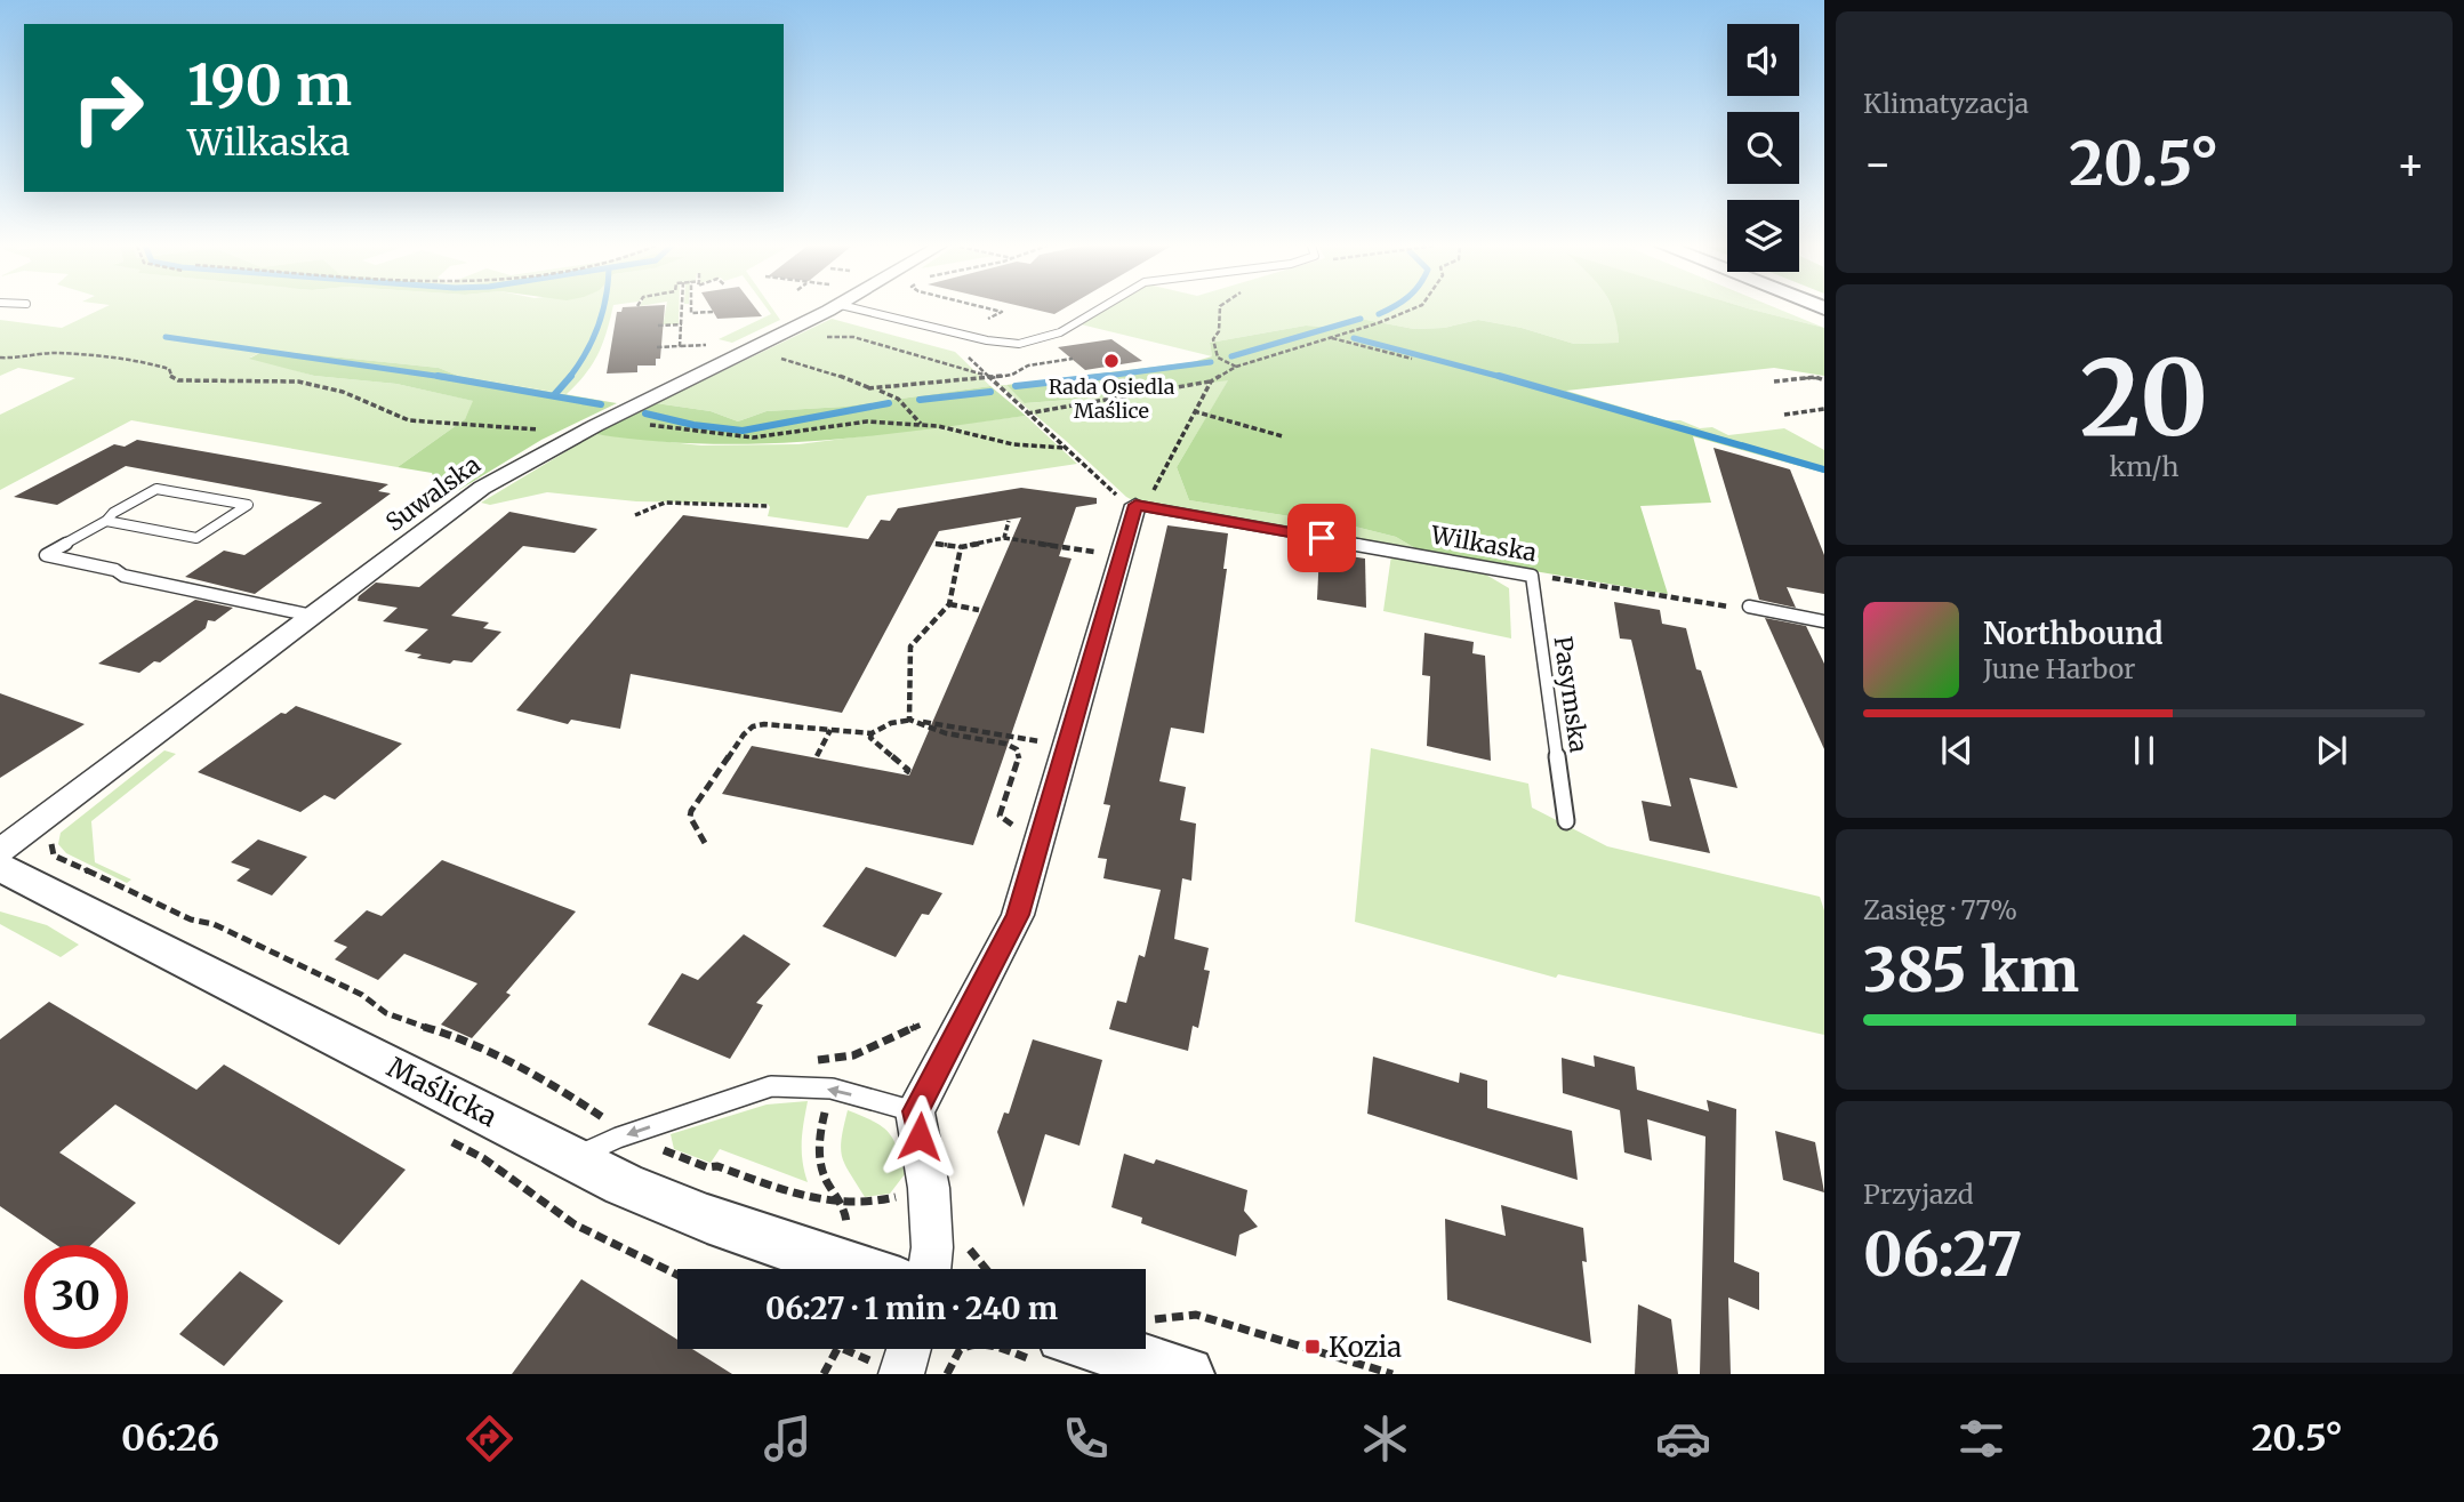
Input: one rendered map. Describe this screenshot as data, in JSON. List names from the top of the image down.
{
  "streets": {
    "street": ["Suwalska", "Maślicka"],
    "lane": ["Wilkaska", "Pasymska"]
  },
  "crossings": [
    ["Wilkaska", "Pasymska"]
  ],
  "places": {
    "other": ["Rada Osiedla Maślice"],
    "transit": ["Kozia"]
  },
  "page": {
    "tile": [
      "Klimatyzacja",
      ["20", "km/h"],
      ["Zasięg · 77%", "385 km"],
      ["Przyjazd", "06:27"]
    ],
    "turn": ["190 m", "Wilkaska"],
    "heat": ["−", "20.5°", "+"],
    "song": ["Northbound", "June Harbor"],
    "limit": "30",
    "trip": "06:27 · 1 min · 240 m",
    "tabs": ["06:26", "20.5°"]
  }
}
